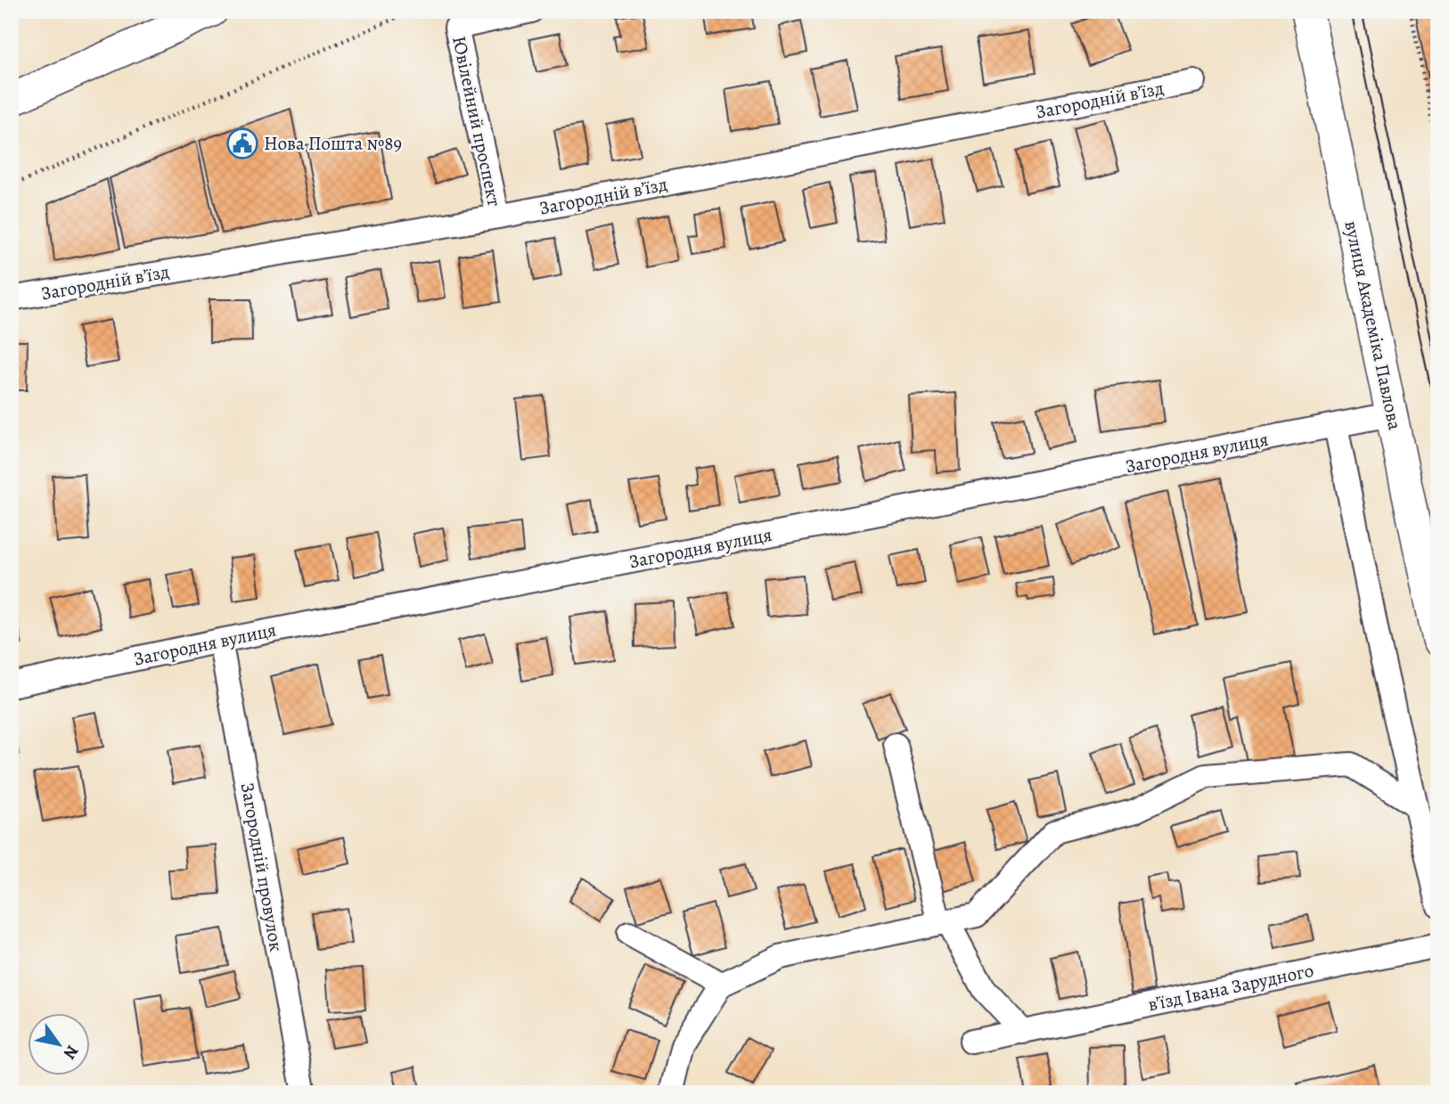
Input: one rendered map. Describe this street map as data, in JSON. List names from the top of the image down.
{
  "streets": {
    "main road": ["вулиця Академіка Павлова"],
    "street": [
      "Загородній вʼїзд",
      "Ювілейний проспект",
      "Загородня вулиця",
      "Загородній провулок",
      "в’їзд Івана Зарудного"
    ]
  },
  "crossings": [
    ["Загородній вʼїзд", "Ювілейний проспект"],
    ["вулиця Академіка Павлова", "Загородня вулиця"],
    ["Загородня вулиця", "Загородній провулок"]
  ],
  "places": {
    "public building": ["Нова Пошта №89"]
  },
  "north": "bottom right"
}
